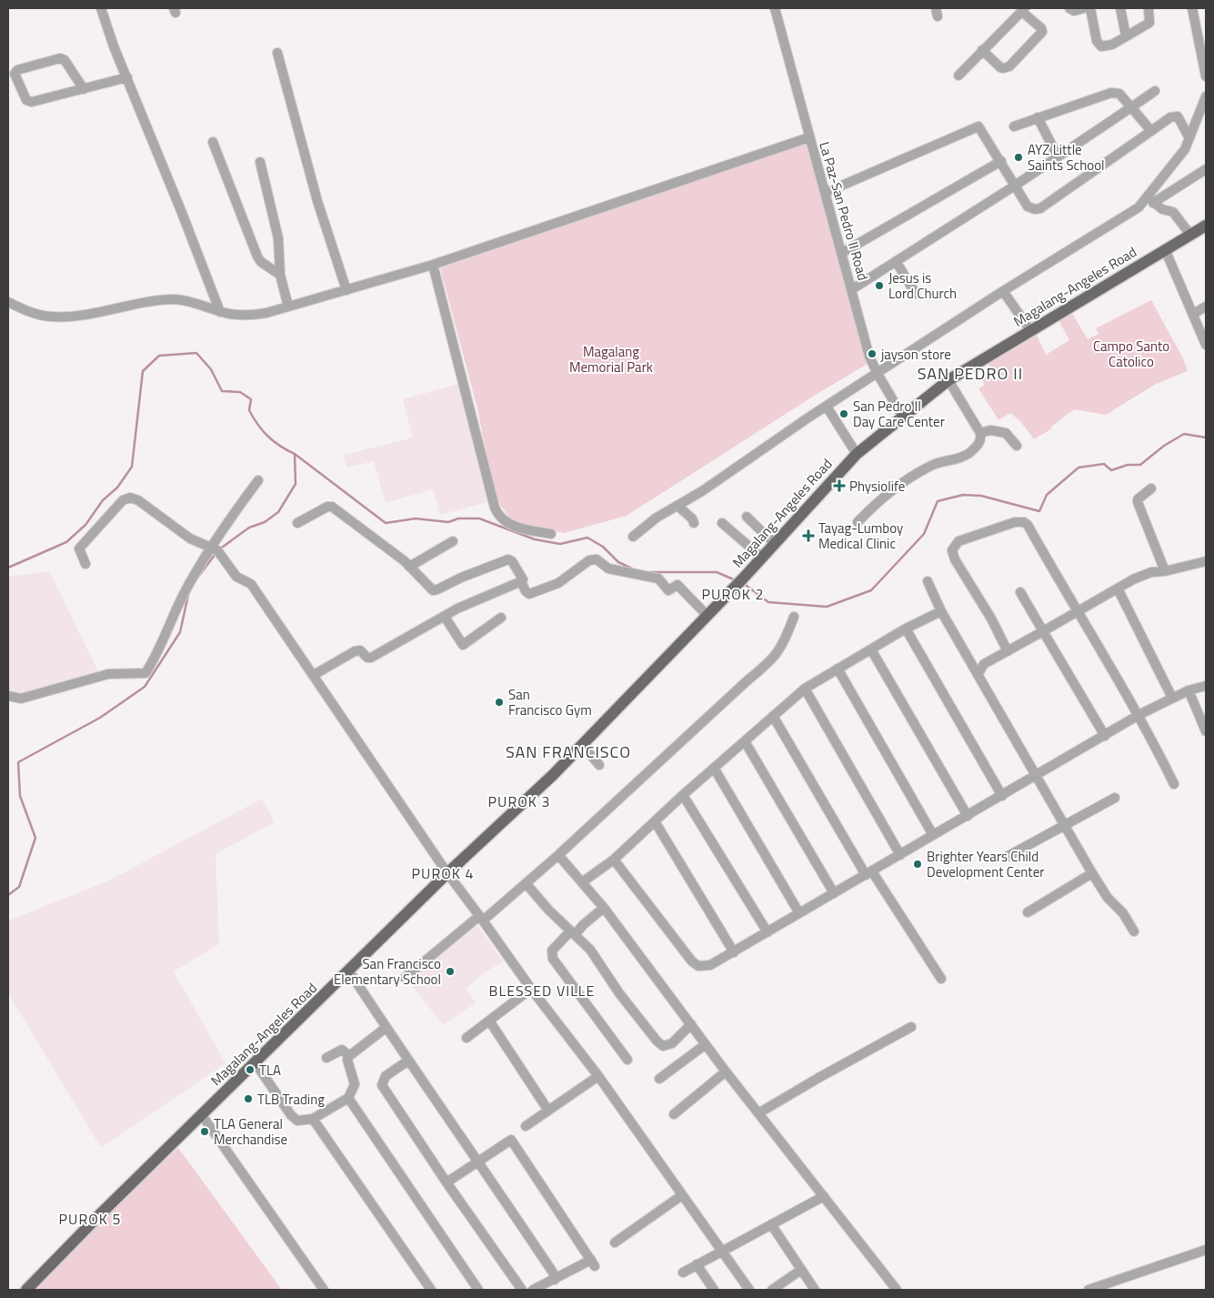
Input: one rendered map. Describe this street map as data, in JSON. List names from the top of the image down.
{
  "streets": {
    "main road": ["Magalang-Angeles Road"],
    "street": ["La Paz-San Pedro II Road"]
  },
  "crossings": [
    ["La Paz-San Pedro II Road", "Magalang-Angeles Road"]
  ],
  "districts": [
    "SAN PEDRO II",
    "PUROK 2",
    "SAN FRANCISCO",
    "PUROK 3",
    "PUROK 4",
    "BLESSED VILLE",
    "PUROK 5"
  ],
  "parks": ["Campo Santo Catolico", "Magalang Memorial Park"],
  "places": {
    "other": [
      "AYZ Little Saints School",
      "Jesus is Lord Church",
      "jayson store",
      "San Pedro II Day Care Center",
      "San Francisco Gym",
      "Brighter Years Child Development Center",
      "San Francisco Elementary School",
      "TLA",
      "TLB Trading",
      "TLA General Merchandise"
    ],
    "health": ["Physiolife", "Tayag-Lumboy Medical Clinic"]
  }
}
